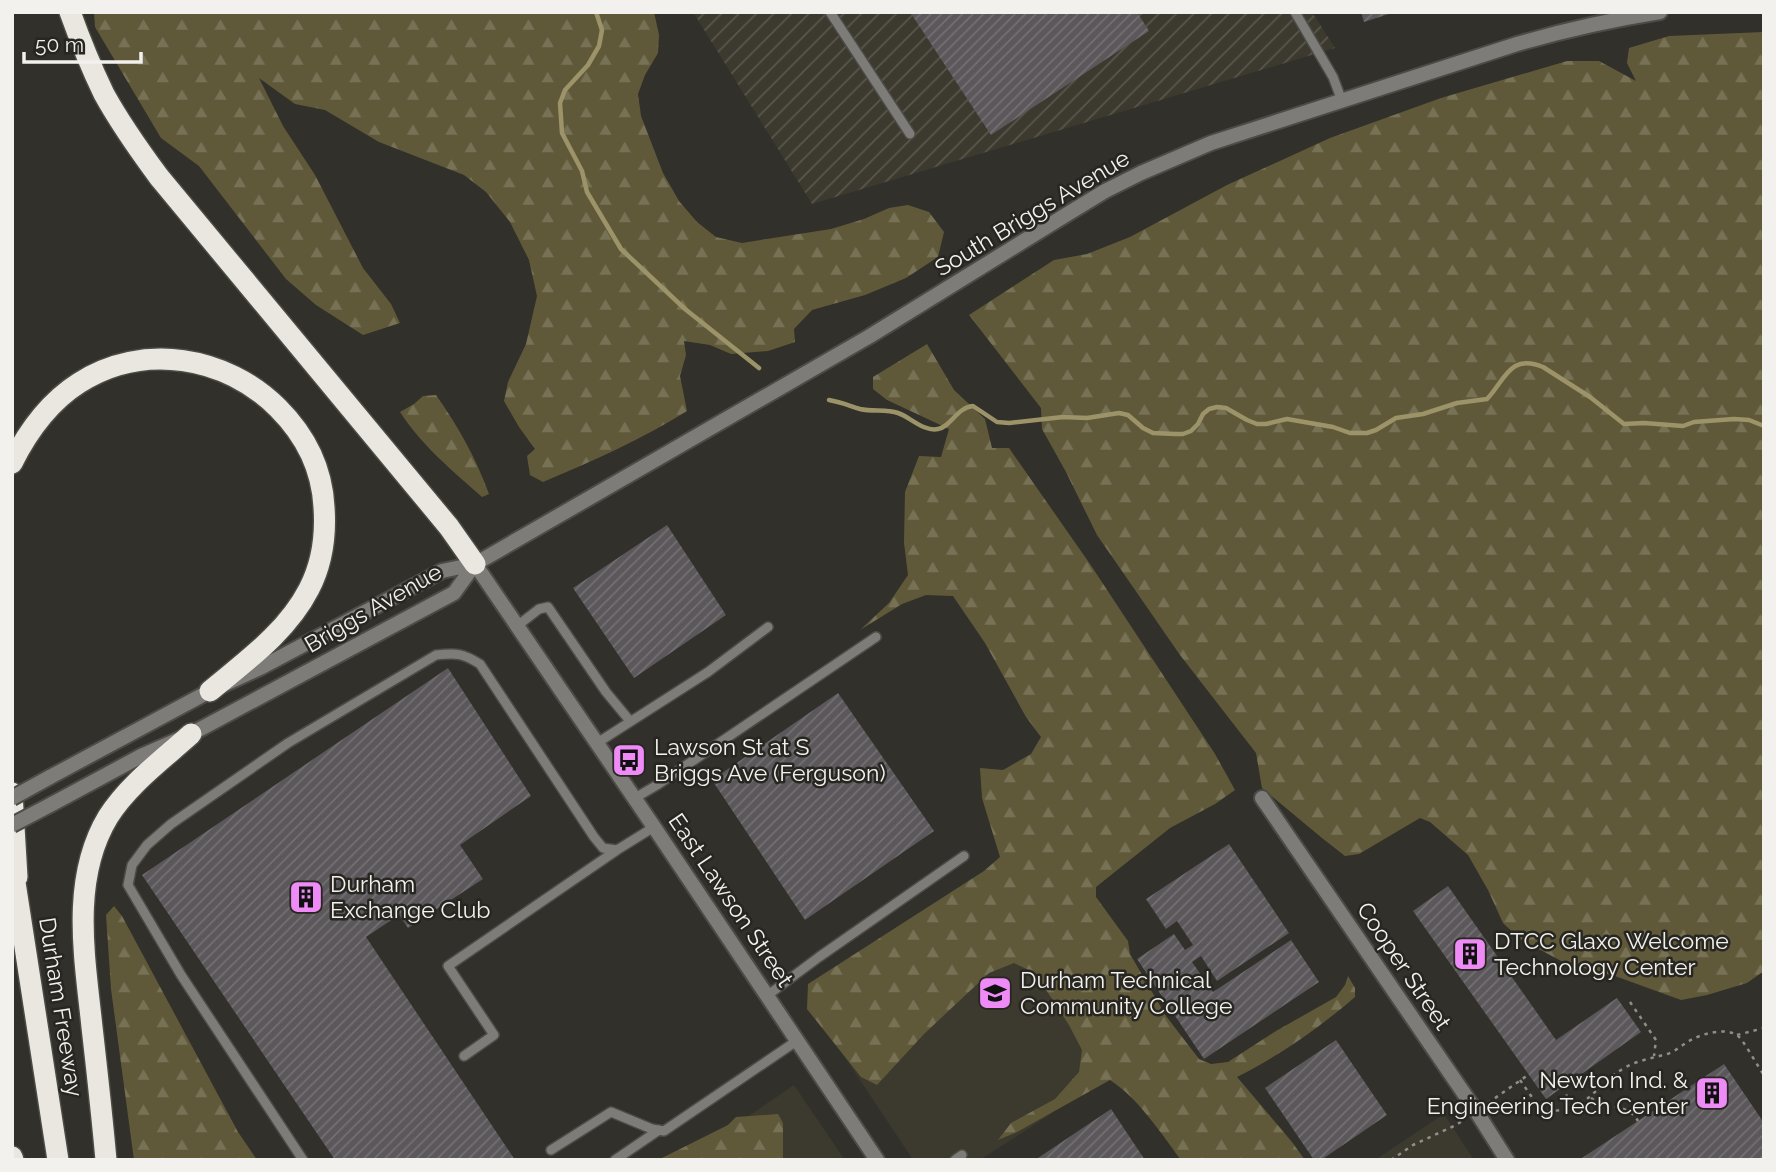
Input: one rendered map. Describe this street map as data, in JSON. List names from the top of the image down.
{
  "streets": {
    "highway": ["Durham Freeway"],
    "street": [
      "South Briggs Avenue",
      "Briggs Avenue",
      "East Lawson Street",
      "Cooper Street"
    ]
  },
  "crossings": [
    ["South Briggs Avenue", "Briggs Avenue"],
    ["South Briggs Avenue", "East Lawson Street"],
    ["Briggs Avenue", "East Lawson Street"]
  ],
  "places": {
    "bus stop": ["Lawson St at S Briggs Ave (Ferguson)"],
    "building": ["Durham Exchange Club", "DTCC Glaxo Welcome Technology Center", "Newton Ind. & Engineering Tech Center"],
    "school or university": ["Durham Technical Community College"]
  },
  "scale_bar": "50 m"
}
